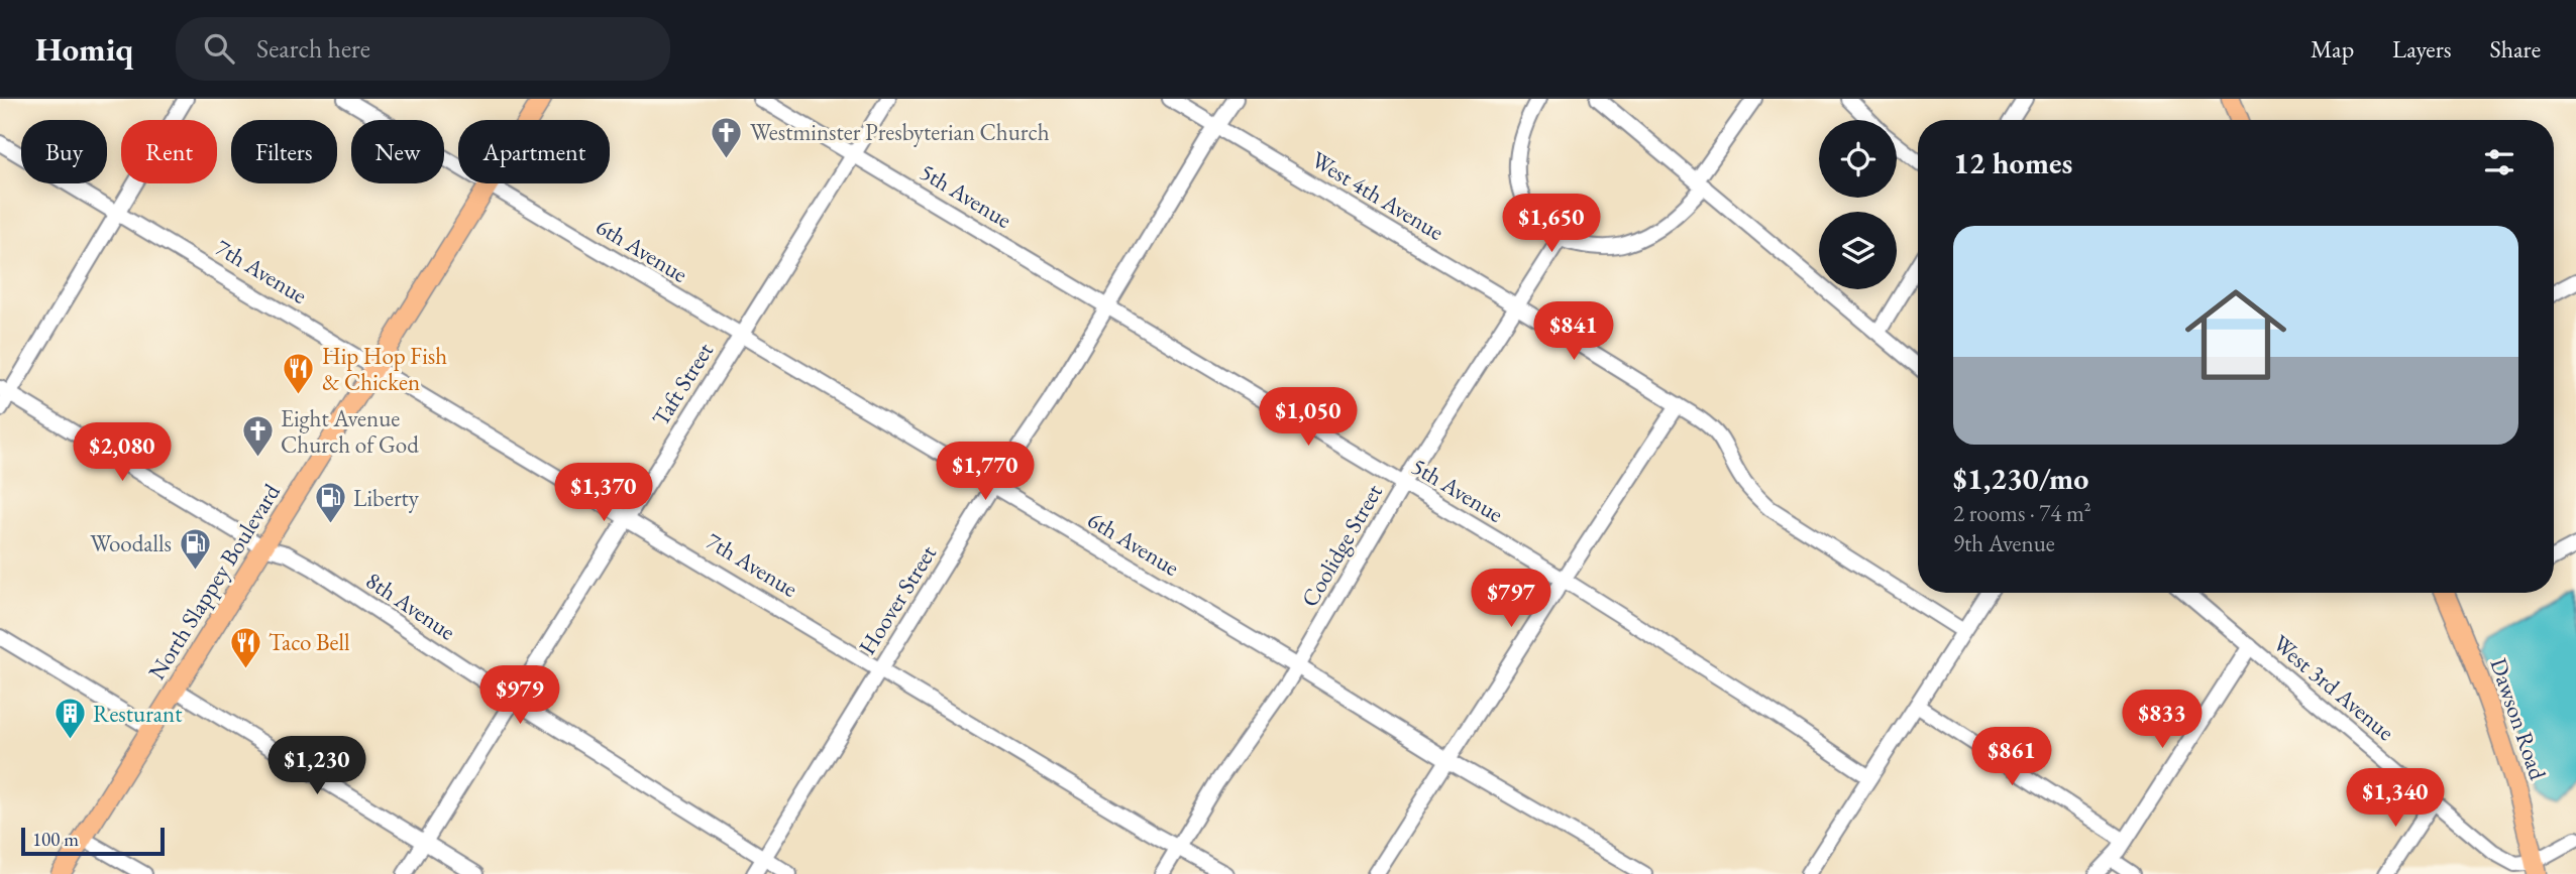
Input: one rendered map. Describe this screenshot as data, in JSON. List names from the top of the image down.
{
  "streets": {
    "main road": ["North Slappey Boulevard", "Dawson Road"],
    "street": [
      "5th Avenue",
      "West 4th Avenue",
      "6th Avenue",
      "7th Avenue",
      "Taft Street",
      "Coolidge Street",
      "Hoover Street",
      "8th Avenue",
      "West 3rd Avenue"
    ]
  },
  "crossings": [
    ["5th Avenue", "Taft Street"],
    ["5th Avenue", "Coolidge Street"],
    ["5th Avenue", "Hoover Street"],
    ["West 4th Avenue", "Coolidge Street"],
    ["West 4th Avenue", "Hoover Street"],
    ["6th Avenue", "Taft Street"],
    ["6th Avenue", "Coolidge Street"],
    ["6th Avenue", "North Slappey Boulevard"],
    ["6th Avenue", "Hoover Street"],
    ["7th Avenue", "Taft Street"],
    ["7th Avenue", "Coolidge Street"],
    ["7th Avenue", "North Slappey Boulevard"],
    ["7th Avenue", "Hoover Street"],
    ["Taft Street", "8th Avenue"],
    ["North Slappey Boulevard", "8th Avenue"],
    ["Hoover Street", "8th Avenue"],
    ["West 3rd Avenue", "Dawson Road"]
  ],
  "places": {
    "church": ["Westminster Presbyterian Church", "Eight Avenue Church of God"],
    "restaurant": ["Hip Hop Fish & Chicken", "Taco Bell"],
    "fuel station": ["Liberty", "Woodalls"],
    "building": ["Resturant"]
  },
  "scale_bar": "100 m",
  "page": {
    "header": "Homiq",
    "search": "Search here",
    "nav": ["Map", "Layers", "Share"],
    "chip": [
      "Buy",
      "Rent",
      "Filters",
      "New",
      "Apartment"
    ],
    "heading": "12 homes",
    "price": [
      "$1,650",
      "$841",
      "$1,050",
      "$2,080",
      "$1,770",
      "$1,370",
      "$797",
      "$979",
      "$833",
      "$861",
      "$1,230",
      "$1,340"
    ],
    "list": [
      {
        "name": "$1,230/mo",
        "note": "2 rooms · 74 m² · 9th Avenue"
      }
    ],
    "scale": "100 m"
  }
}
